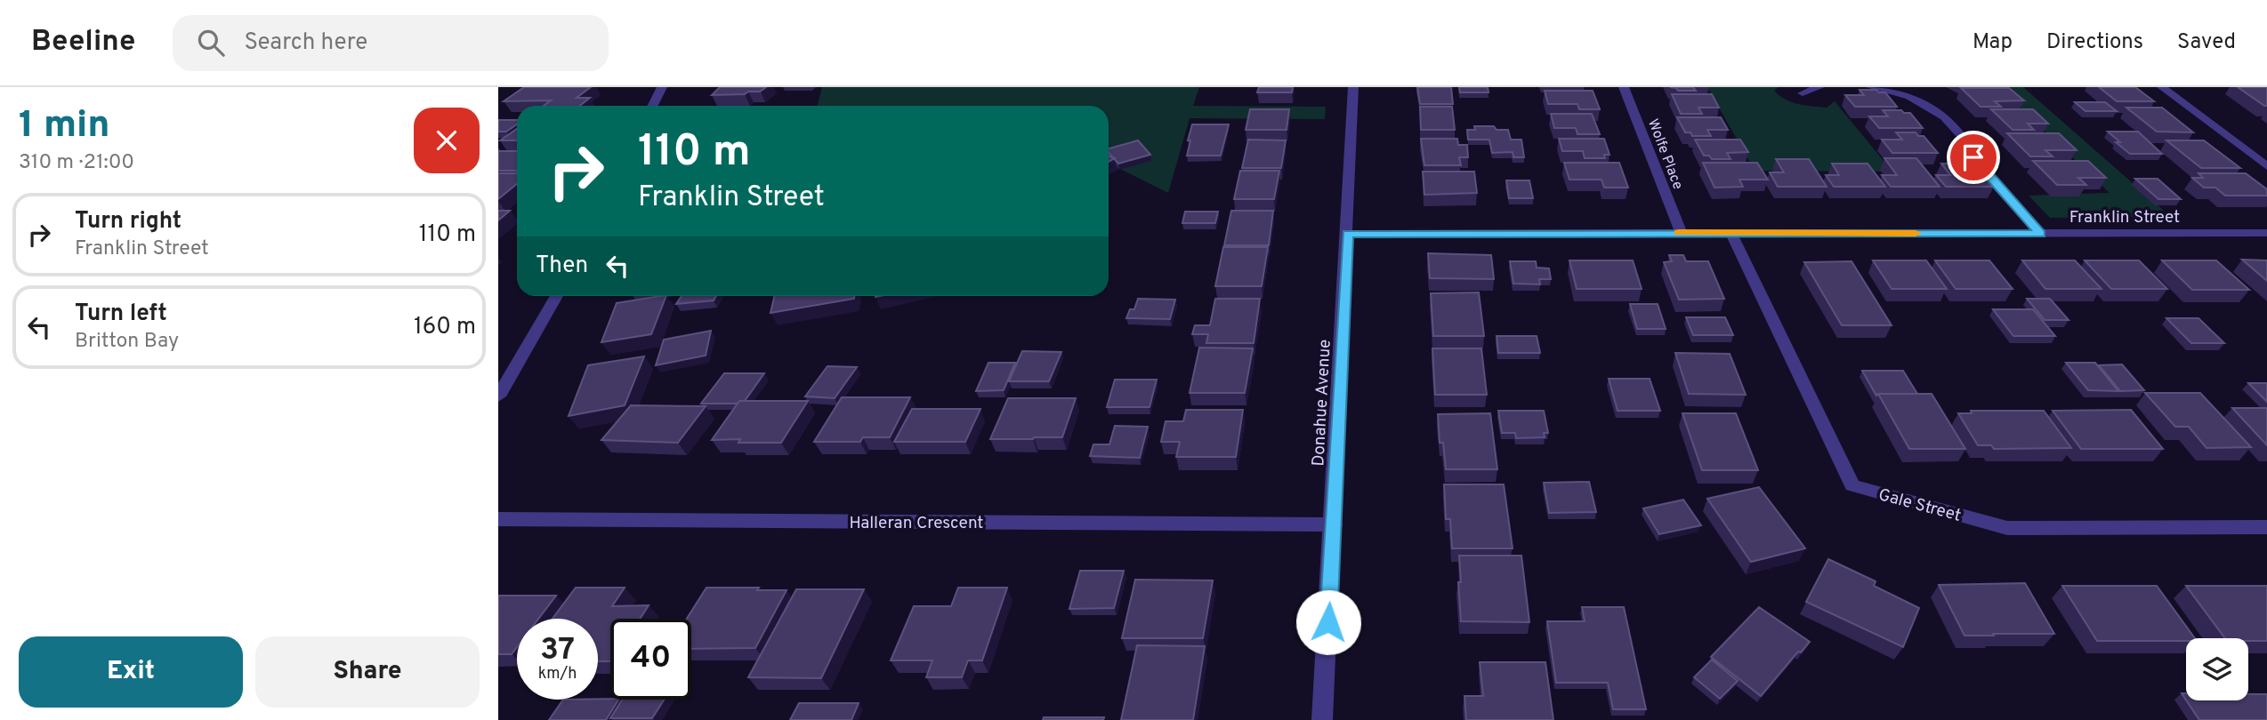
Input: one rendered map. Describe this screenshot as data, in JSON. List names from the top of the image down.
{
  "streets": {
    "street": [
      "Wolfe Place",
      "Franklin Street",
      "Donahue Avenue",
      "Gale Street",
      "Halleran Crescent"
    ]
  },
  "crossings": [
    ["Wolfe Place", "Franklin Street"],
    ["Franklin Street", "Donahue Avenue"],
    ["Franklin Street", "Gale Street"],
    ["Donahue Avenue", "Halleran Crescent"]
  ],
  "page": {
    "header": "Beeline",
    "search": "Search here",
    "nav": ["Map", "Directions", "Saved"],
    "heading": ["1 min", "310 m · 21:00"],
    "turn": ["110 m", "Franklin Street"],
    "list": [
      {
        "name": "Turn right",
        "note": "Franklin Street",
        "value": "110 m"
      },
      {
        "name": "Turn left",
        "note": "Britton Bay",
        "value": "160 m"
      }
    ],
    "then": "Then",
    "speed": "37 km/h",
    "limit": "40",
    "buttons": ["Exit", "Share"]
  }
}
